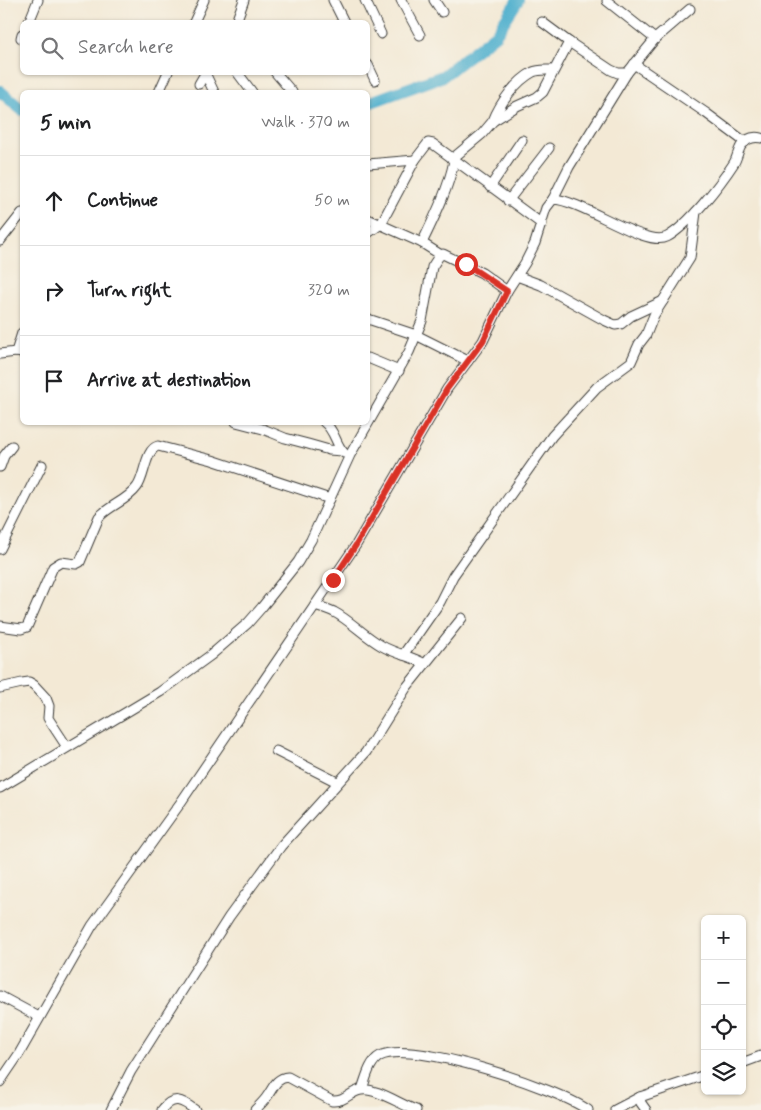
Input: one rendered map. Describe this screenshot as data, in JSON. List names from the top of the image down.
{
  "page": {
    "search": "Search here",
    "heading": ["5 min", "Walk · 370 m"],
    "list": [
      ["Continue", "50 m"],
      ["Turn right", "320 m"],
      "Arrive at destination"
    ],
    "map_buttons": ["+", "−"]
  }
}
